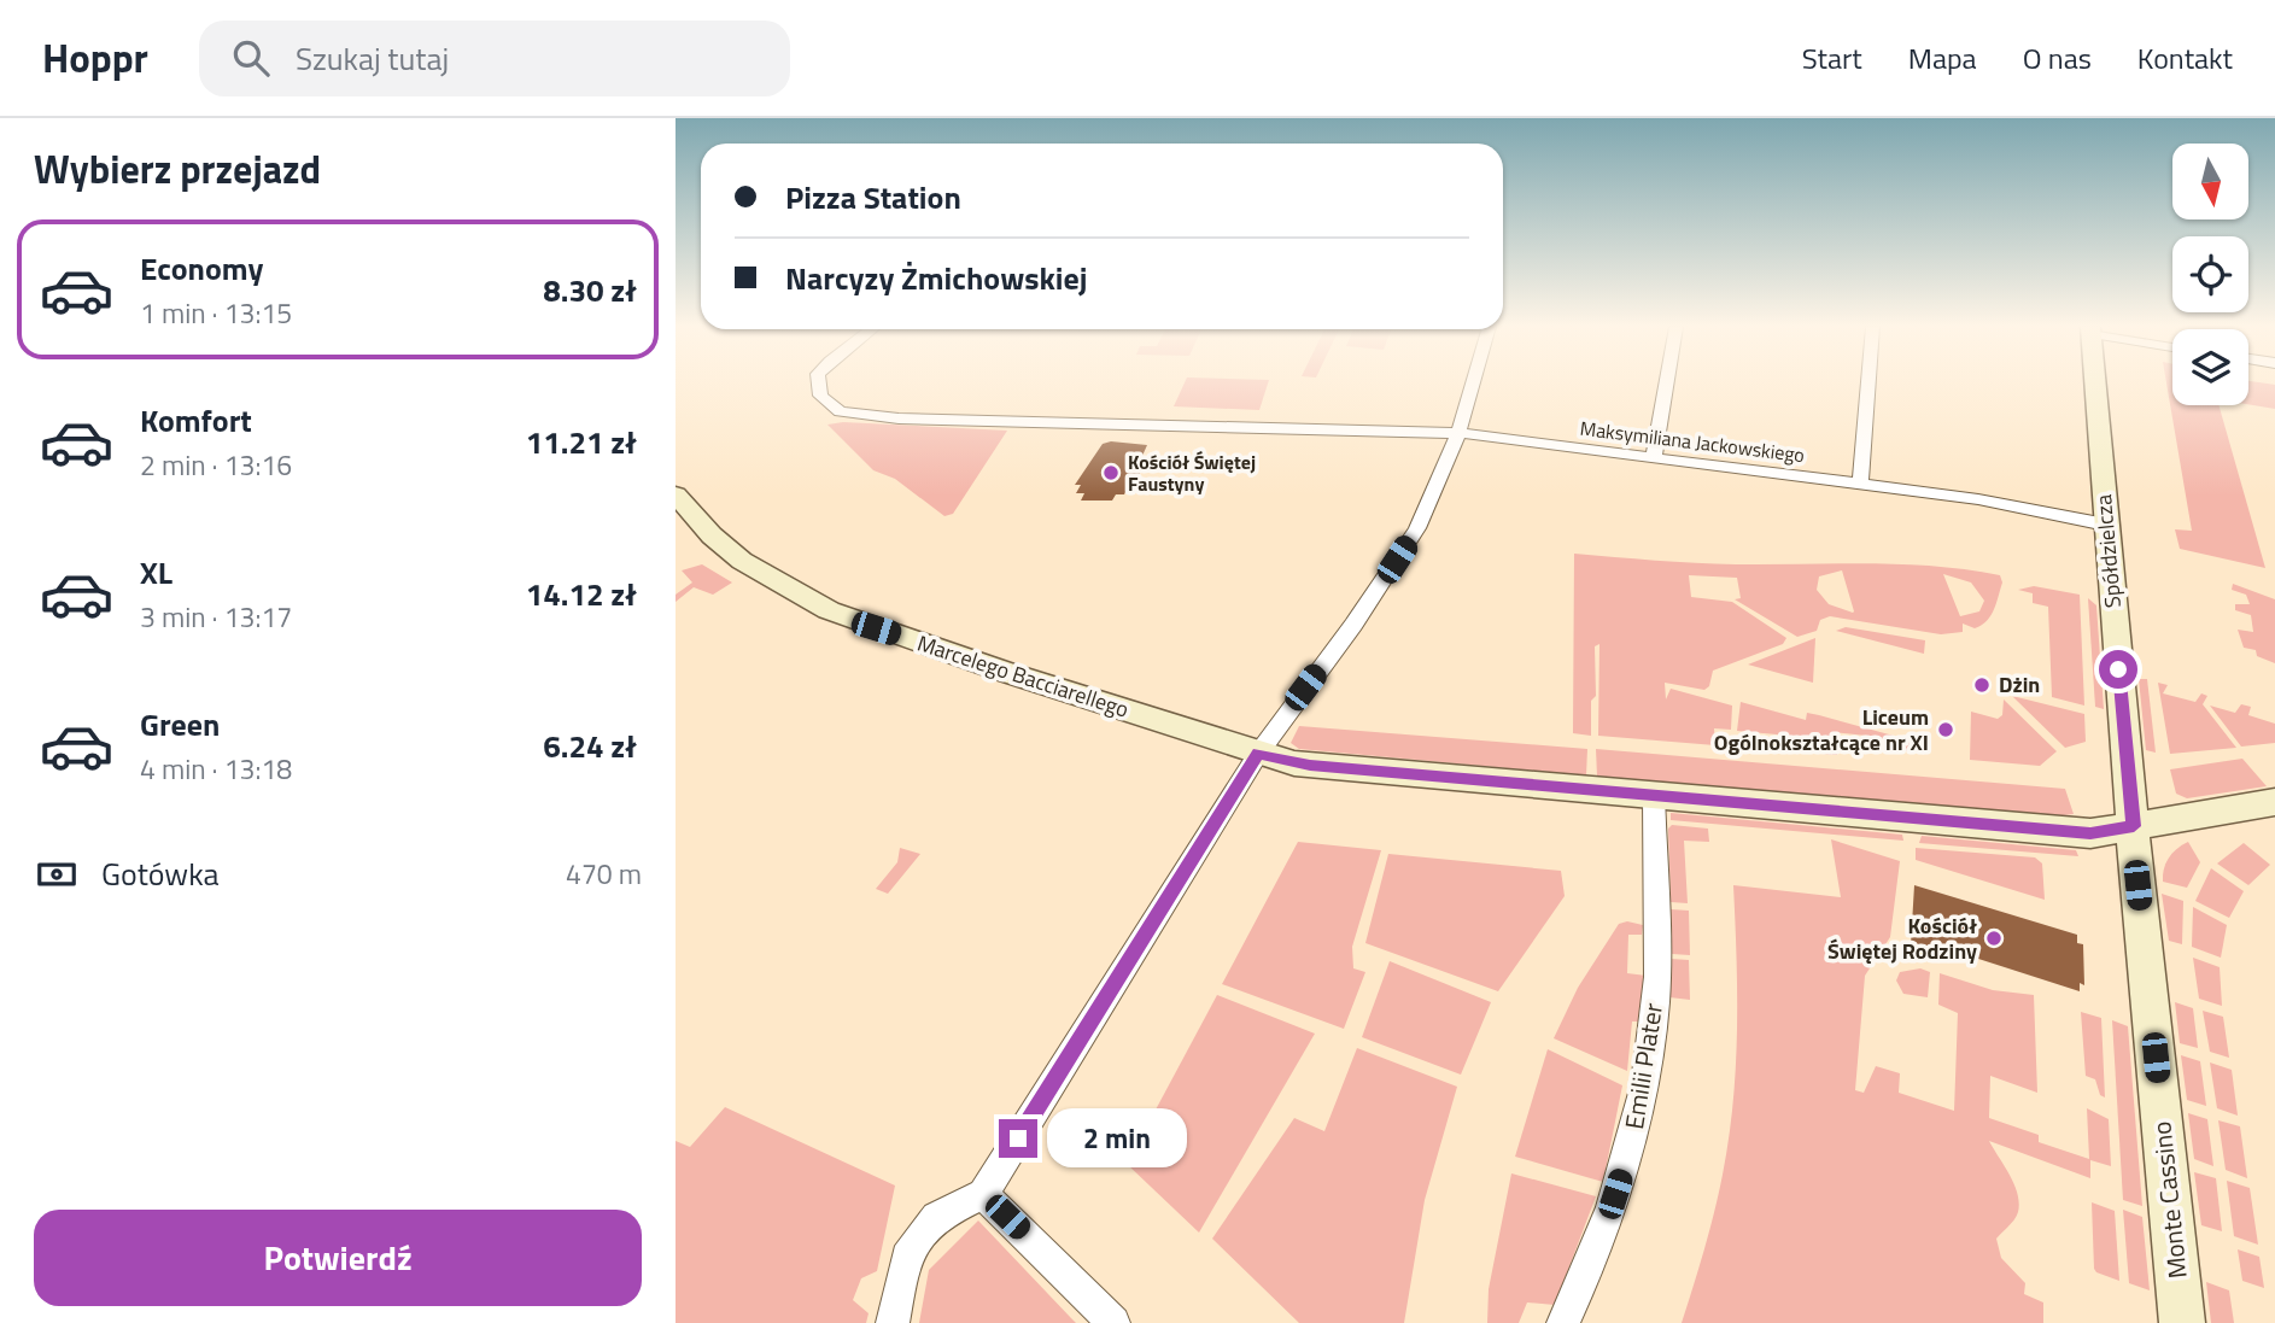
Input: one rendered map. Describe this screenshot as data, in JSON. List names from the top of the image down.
{
  "streets": {
    "street": [
      "Maksymiliana Jackowskiego",
      "Spółdzielcza",
      "Marcelego Bacciarellego",
      "Emilii Plater",
      "Monte Cassino"
    ]
  },
  "crossings": [
    ["Maksymiliana Jackowskiego", "Spółdzielcza"],
    ["Spółdzielcza", "Marcelego Bacciarellego"],
    ["Spółdzielcza", "Monte Cassino"],
    ["Marcelego Bacciarellego", "Emilii Plater"],
    ["Marcelego Bacciarellego", "Monte Cassino"]
  ],
  "places": [
    "Kościół Świętej Faustyny",
    "Dżin",
    "Liceum Ogólnokształcące nr XI",
    "Kościół Świętej Rodziny"
  ],
  "north": "bottom",
  "page": {
    "header": "Hoppr",
    "search": "Szukaj tutaj",
    "nav": [
      "Start",
      "Mapa",
      "O nas",
      "Kontakt"
    ],
    "heading": "Wybierz przejazd",
    "banner": ["Pizza Station", "Narcyzy Żmichowskiej"],
    "list": [
      {
        "name": "Economy",
        "note": "1 min · 13:15",
        "value": "8.30 zł"
      },
      {
        "name": "Komfort",
        "note": "2 min · 13:16",
        "value": "11.21 zł"
      },
      {
        "name": "XL",
        "note": "3 min · 13:17",
        "value": "14.12 zł"
      },
      {
        "name": "Green",
        "note": "4 min · 13:18",
        "value": "6.24 zł"
      }
    ],
    "pay": ["Gotówka", "470 m"],
    "bubble": "2 min",
    "buttons": "Potwierdź"
  }
}
